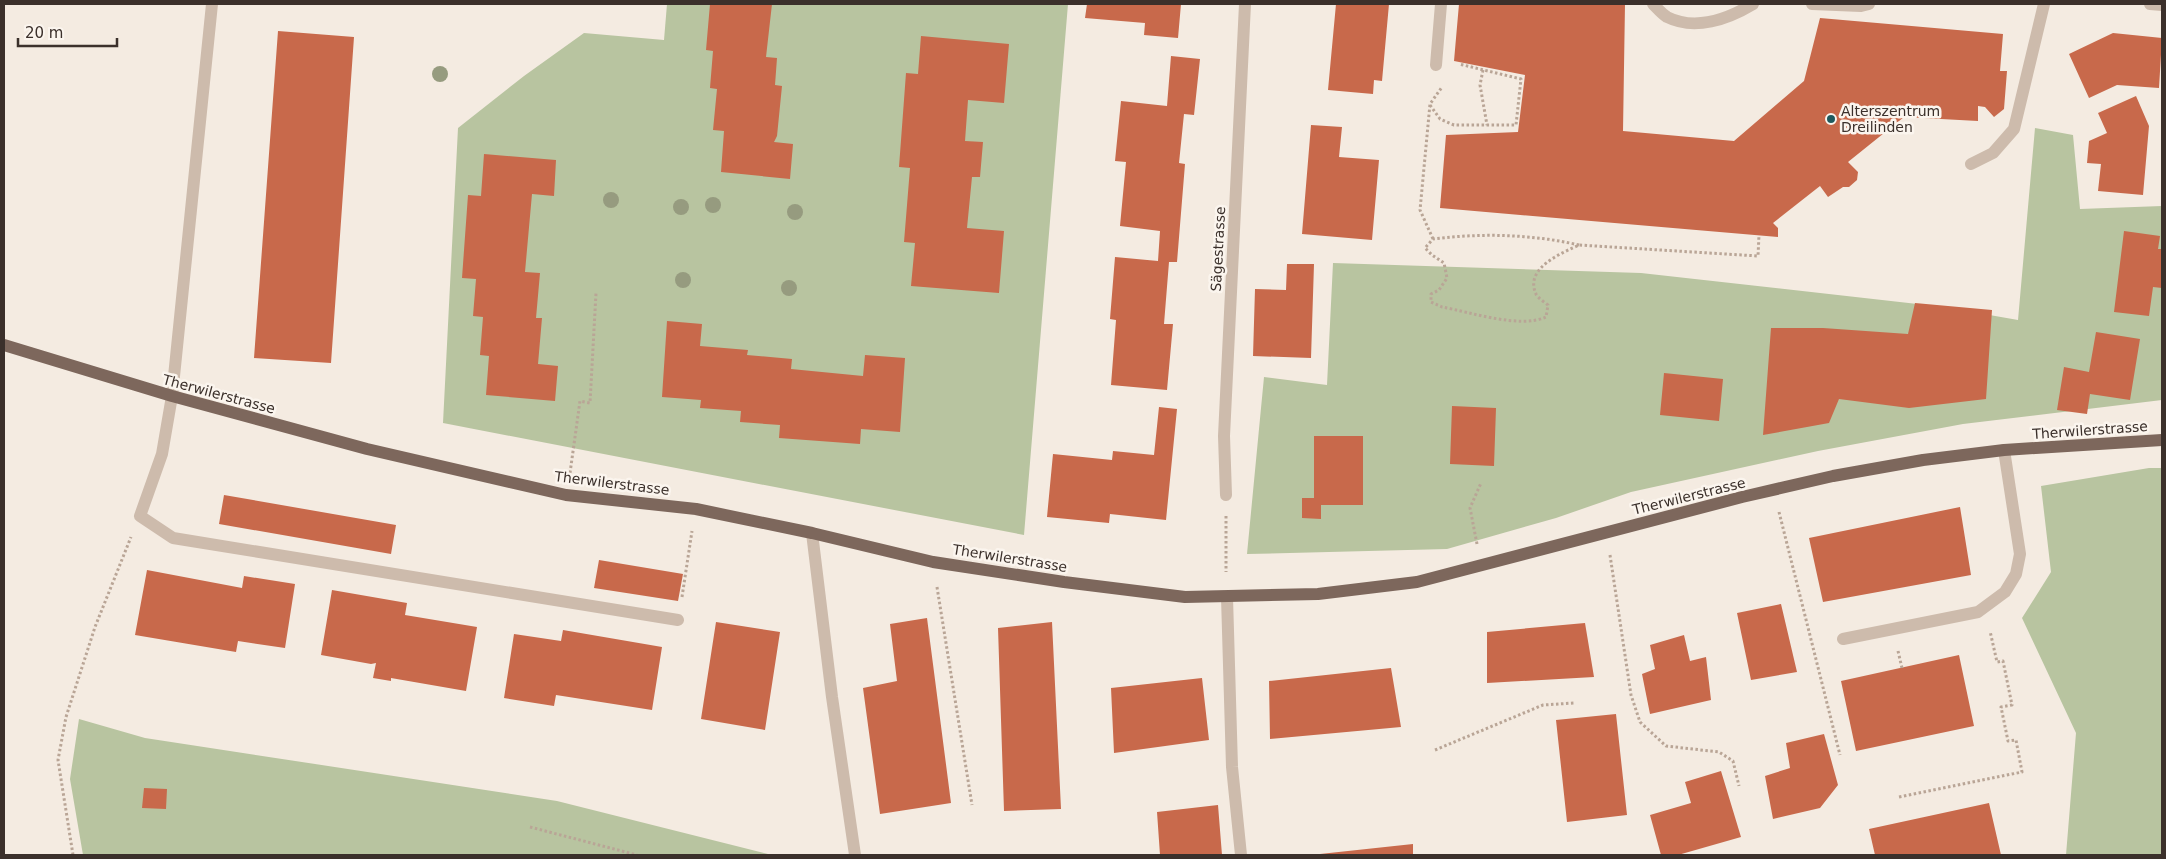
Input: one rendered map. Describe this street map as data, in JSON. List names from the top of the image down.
{
  "streets": {
    "main road": ["Therwilerstrasse"],
    "street": ["Sägestrasse"]
  },
  "places": ["Alterszentrum Dreilinden"],
  "scale_bar": "20 m"
}
